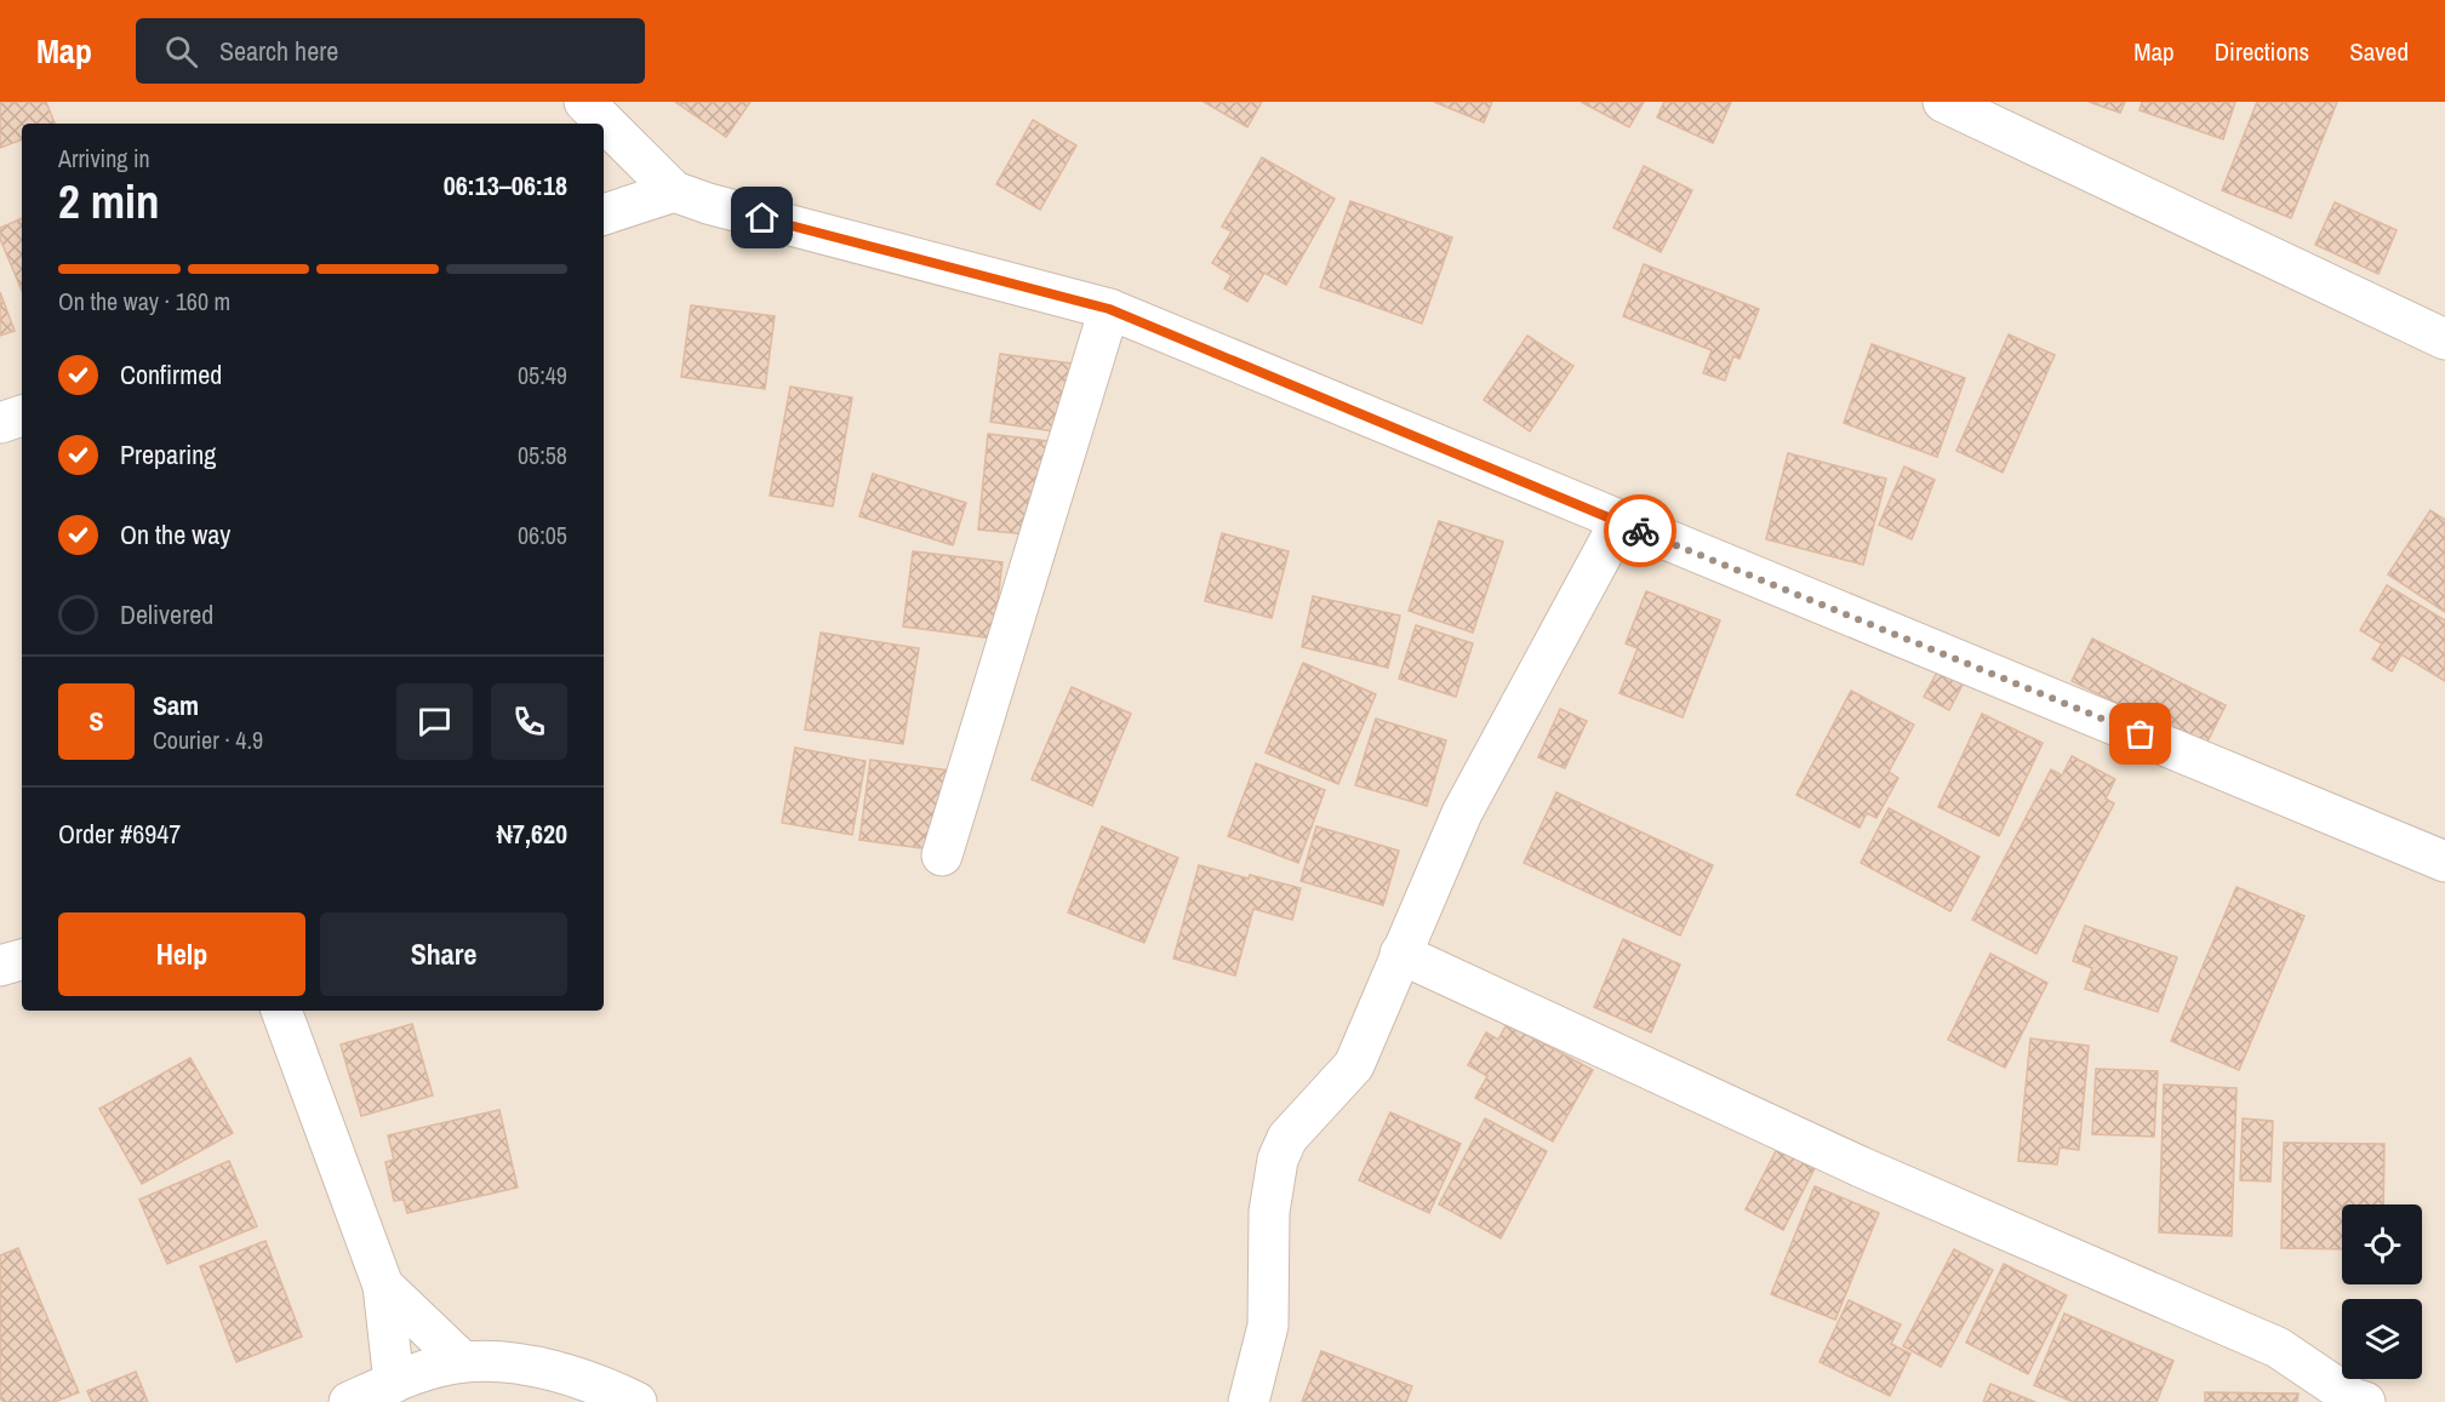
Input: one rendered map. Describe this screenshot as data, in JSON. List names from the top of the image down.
{
  "page": {
    "header": "Map",
    "search": "Search here",
    "nav": ["Map", "Directions", "Saved"],
    "heading": ["2 min", "Arriving in", "06:13–06:18"],
    "panel": [
      "Sam",
      "Courier · 4.9",
      "Order #6947",
      "₦7,620"
    ],
    "bar": "On the way · 160 m",
    "list": [
      ["Confirmed", "05:49"],
      ["Preparing", "05:58"],
      ["On the way", "06:05"],
      "Delivered"
    ],
    "round": "S",
    "buttons": ["Help", "Share"]
  }
}
